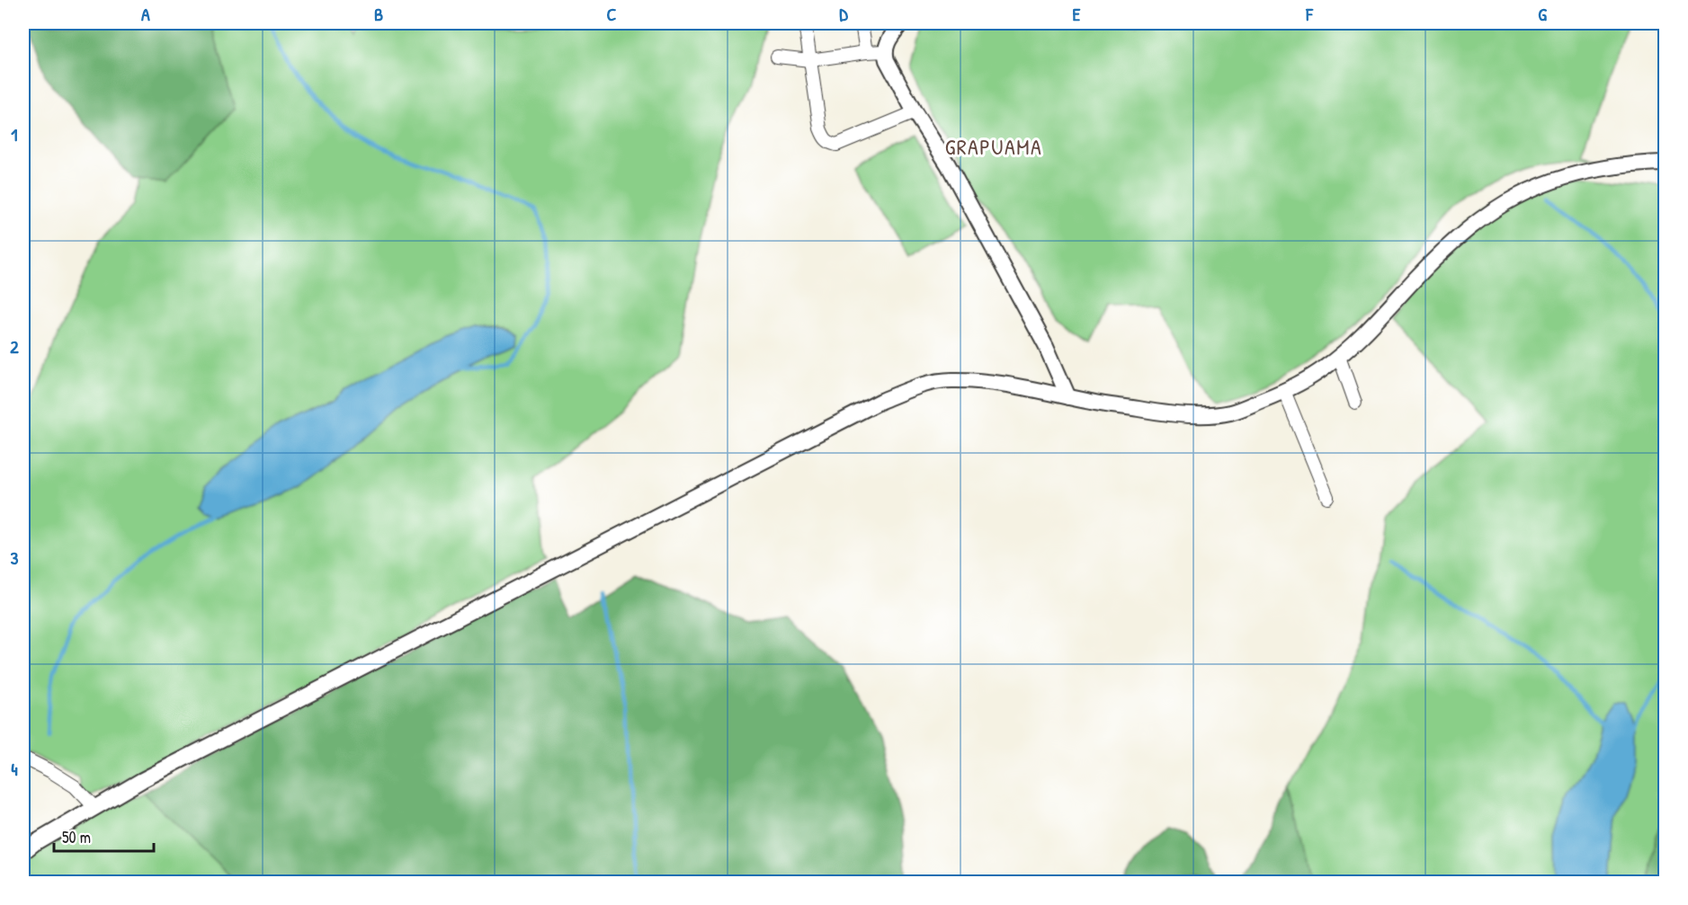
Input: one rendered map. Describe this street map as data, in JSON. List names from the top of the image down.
{
  "districts": ["GRAPUAMA"],
  "scale_bar": "50 m",
  "grid": {
    "columns": [
      "A",
      "B",
      "C",
      "D",
      "E",
      "F",
      "G"
    ],
    "rows": [
      "1",
      "2",
      "3",
      "4"
    ]
  }
}
